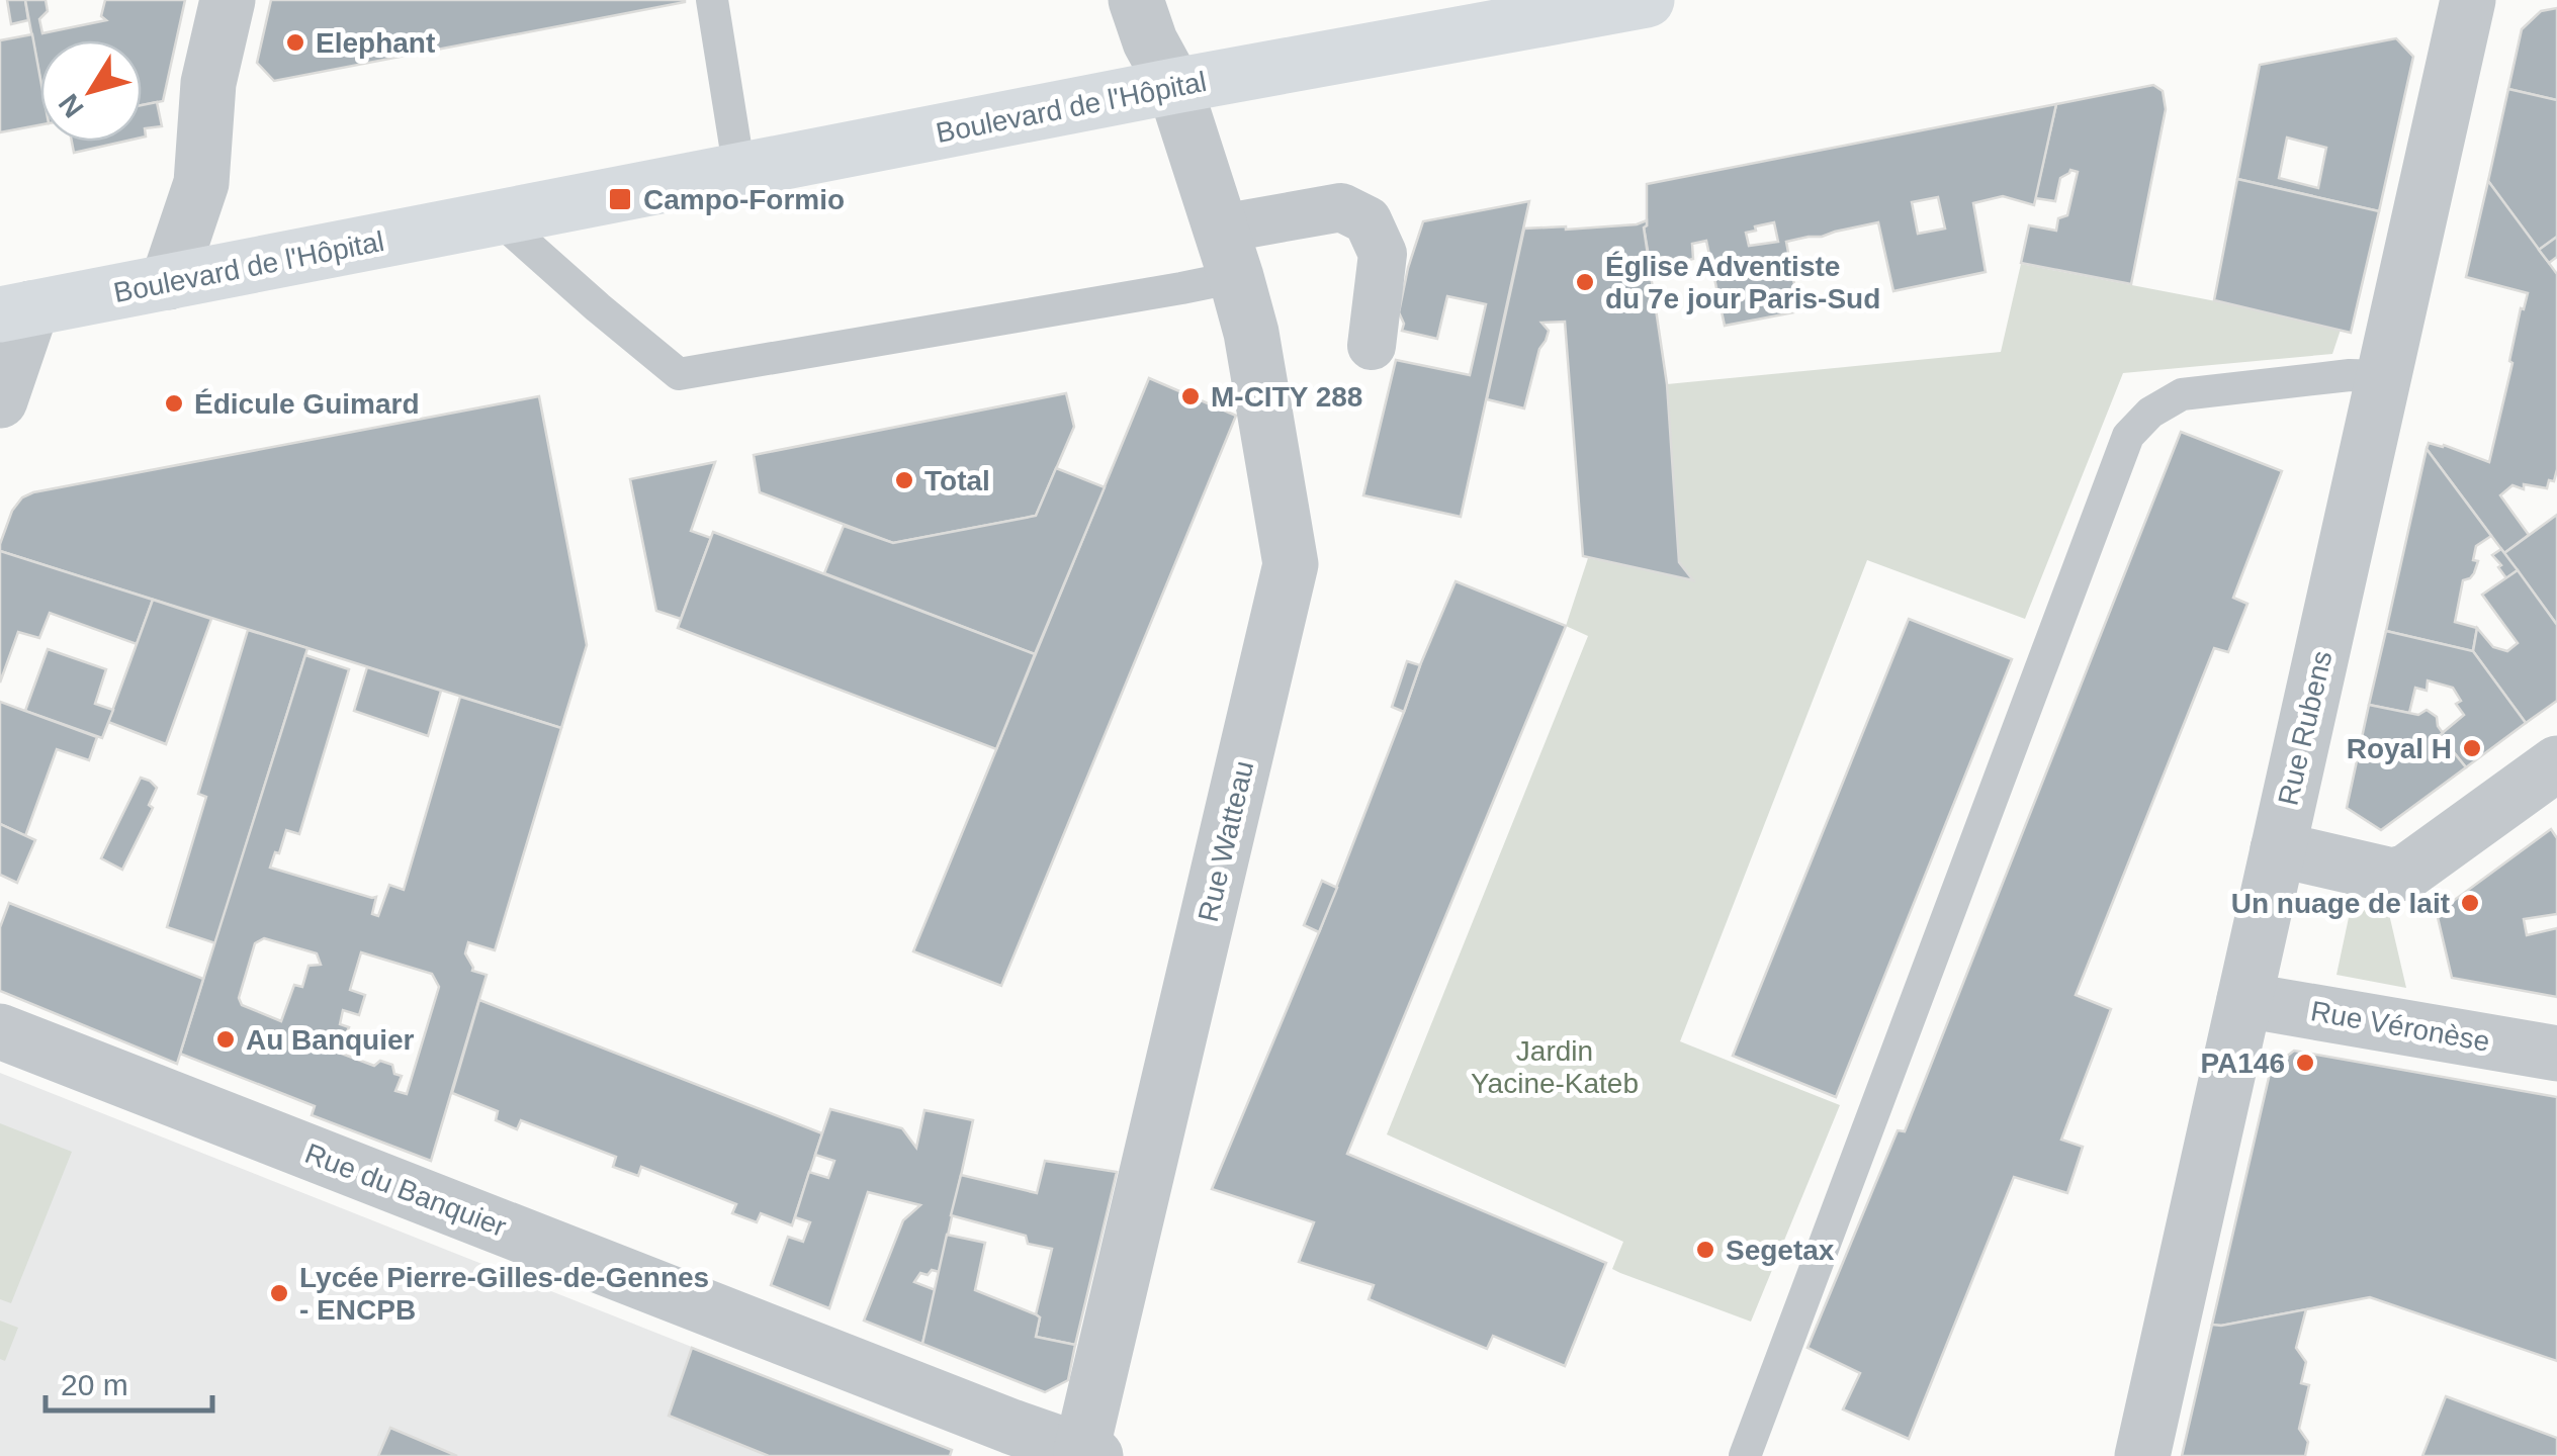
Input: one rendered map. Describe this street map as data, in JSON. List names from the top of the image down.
{
  "streets": {
    "main road": ["Boulevard de l'Hôpital"],
    "street": [
      "Rue Rubens",
      "Rue Watteau",
      "Rue Véronèse",
      "Rue du Banquier"
    ]
  },
  "crossings": [
    ["Boulevard de l'Hôpital", "Rue Watteau"],
    ["Rue Rubens", "Rue Véronèse"],
    ["Rue Watteau", "Rue du Banquier"]
  ],
  "parks": ["Jardin Yacine-Kateb"],
  "places": {
    "other": [
      "Elephant",
      "Église Adventiste du 7e jour Paris-Sud",
      "M-CITY 288",
      "Édicule Guimard",
      "Total",
      "Royal H",
      "Un nuage de lait",
      "Au Banquier",
      "PA146",
      "Segetax",
      "Lycée Pierre-Gilles-de-Gennes - ENCPB"
    ],
    "transit": ["Campo-Formio"]
  },
  "scale_bar": "20 m",
  "north": "bottom left"
}
